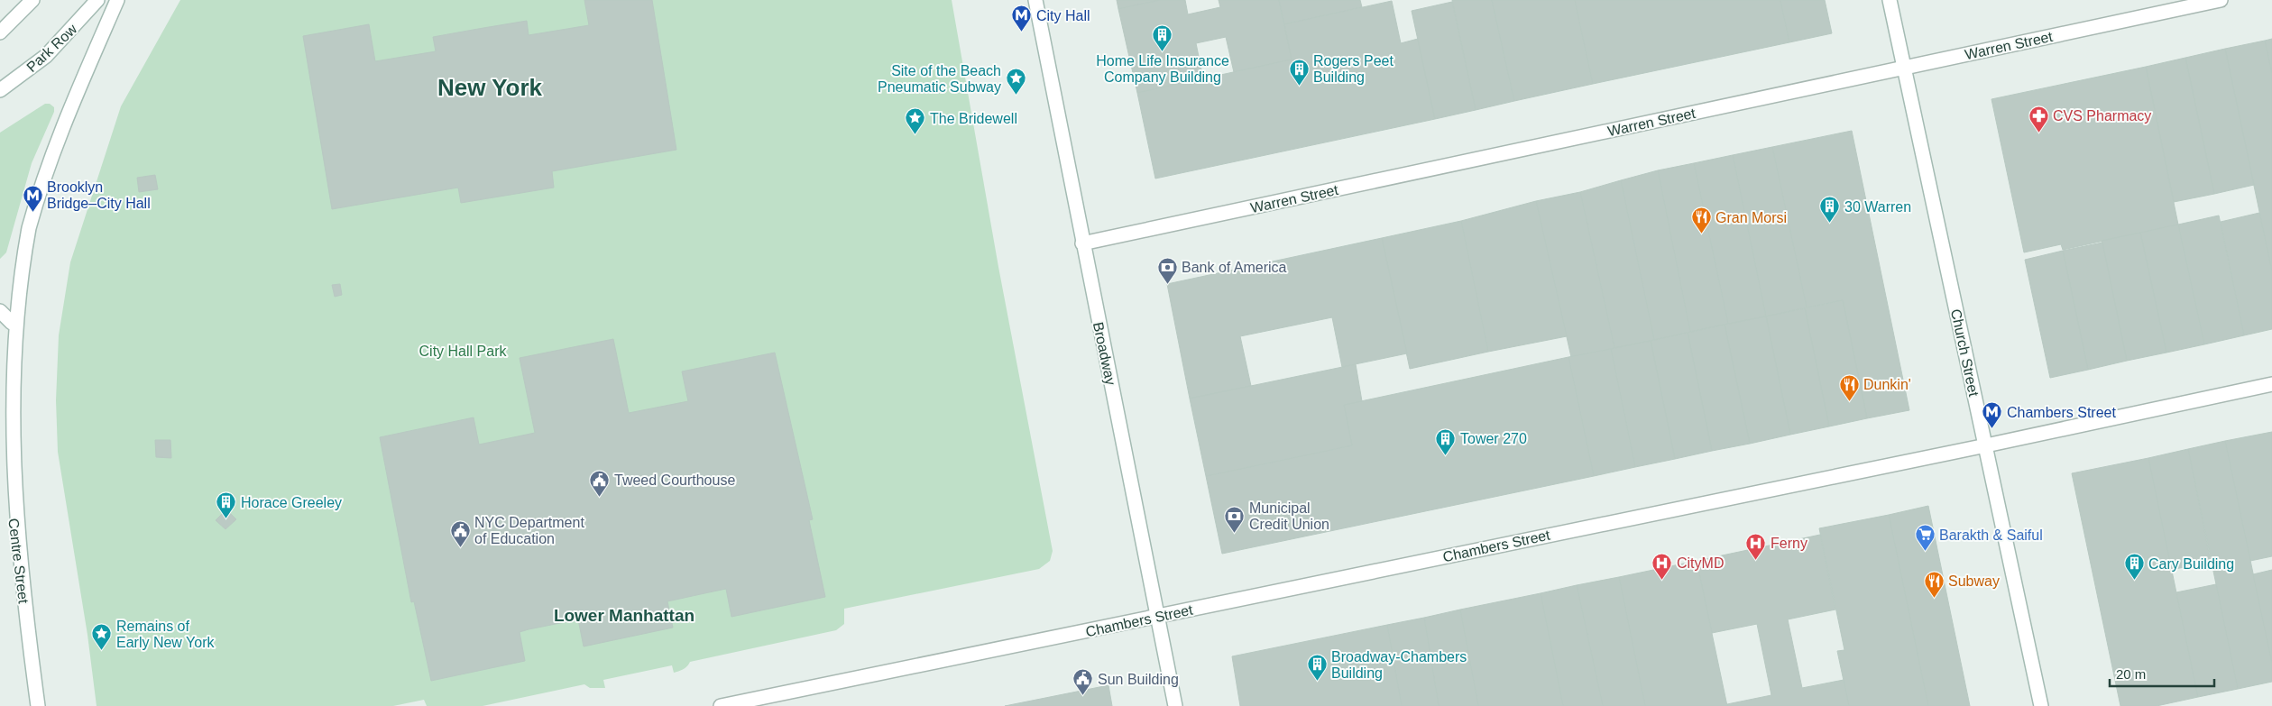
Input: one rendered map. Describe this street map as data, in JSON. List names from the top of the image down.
{
  "streets": {
    "street": [
      "Warren Street",
      "Park Row",
      "Church Street",
      "Broadway",
      "Chambers Street",
      "Centre Street"
    ]
  },
  "crossings": [
    ["Warren Street", "Church Street"],
    ["Warren Street", "Broadway"],
    ["Church Street", "Chambers Street"],
    ["Broadway", "Chambers Street"]
  ],
  "districts": ["New York", "Lower Manhattan"],
  "parks": ["City Hall Park"],
  "places": {
    "metro station": ["City Hall", "Brooklyn Bridge–City Hall", "Chambers Street"],
    "building": [
      "Home Life Insurance Company Building",
      "Rogers Peet Building",
      "30 Warren",
      "Tower 270",
      "Horace Greeley",
      "Cary Building",
      "Broadway-Chambers Building"
    ],
    "place": ["Site of the Beach Pneumatic Subway", "The Bridewell", "Remains of Early New York"],
    "pharmacy": ["CVS Pharmacy"],
    "restaurant": ["Gran Morsi", "Dunkin'", "Subway"],
    "bank": ["Bank of America", "Municipal Credit Union"],
    "public building": ["Tweed Courthouse", "NYC Department of Education", "Sun Building"],
    "supermarket": ["Barakth & Saiful"],
    "hospital": ["Ferny", "CityMD"]
  },
  "scale_bar": "20 m"
}
